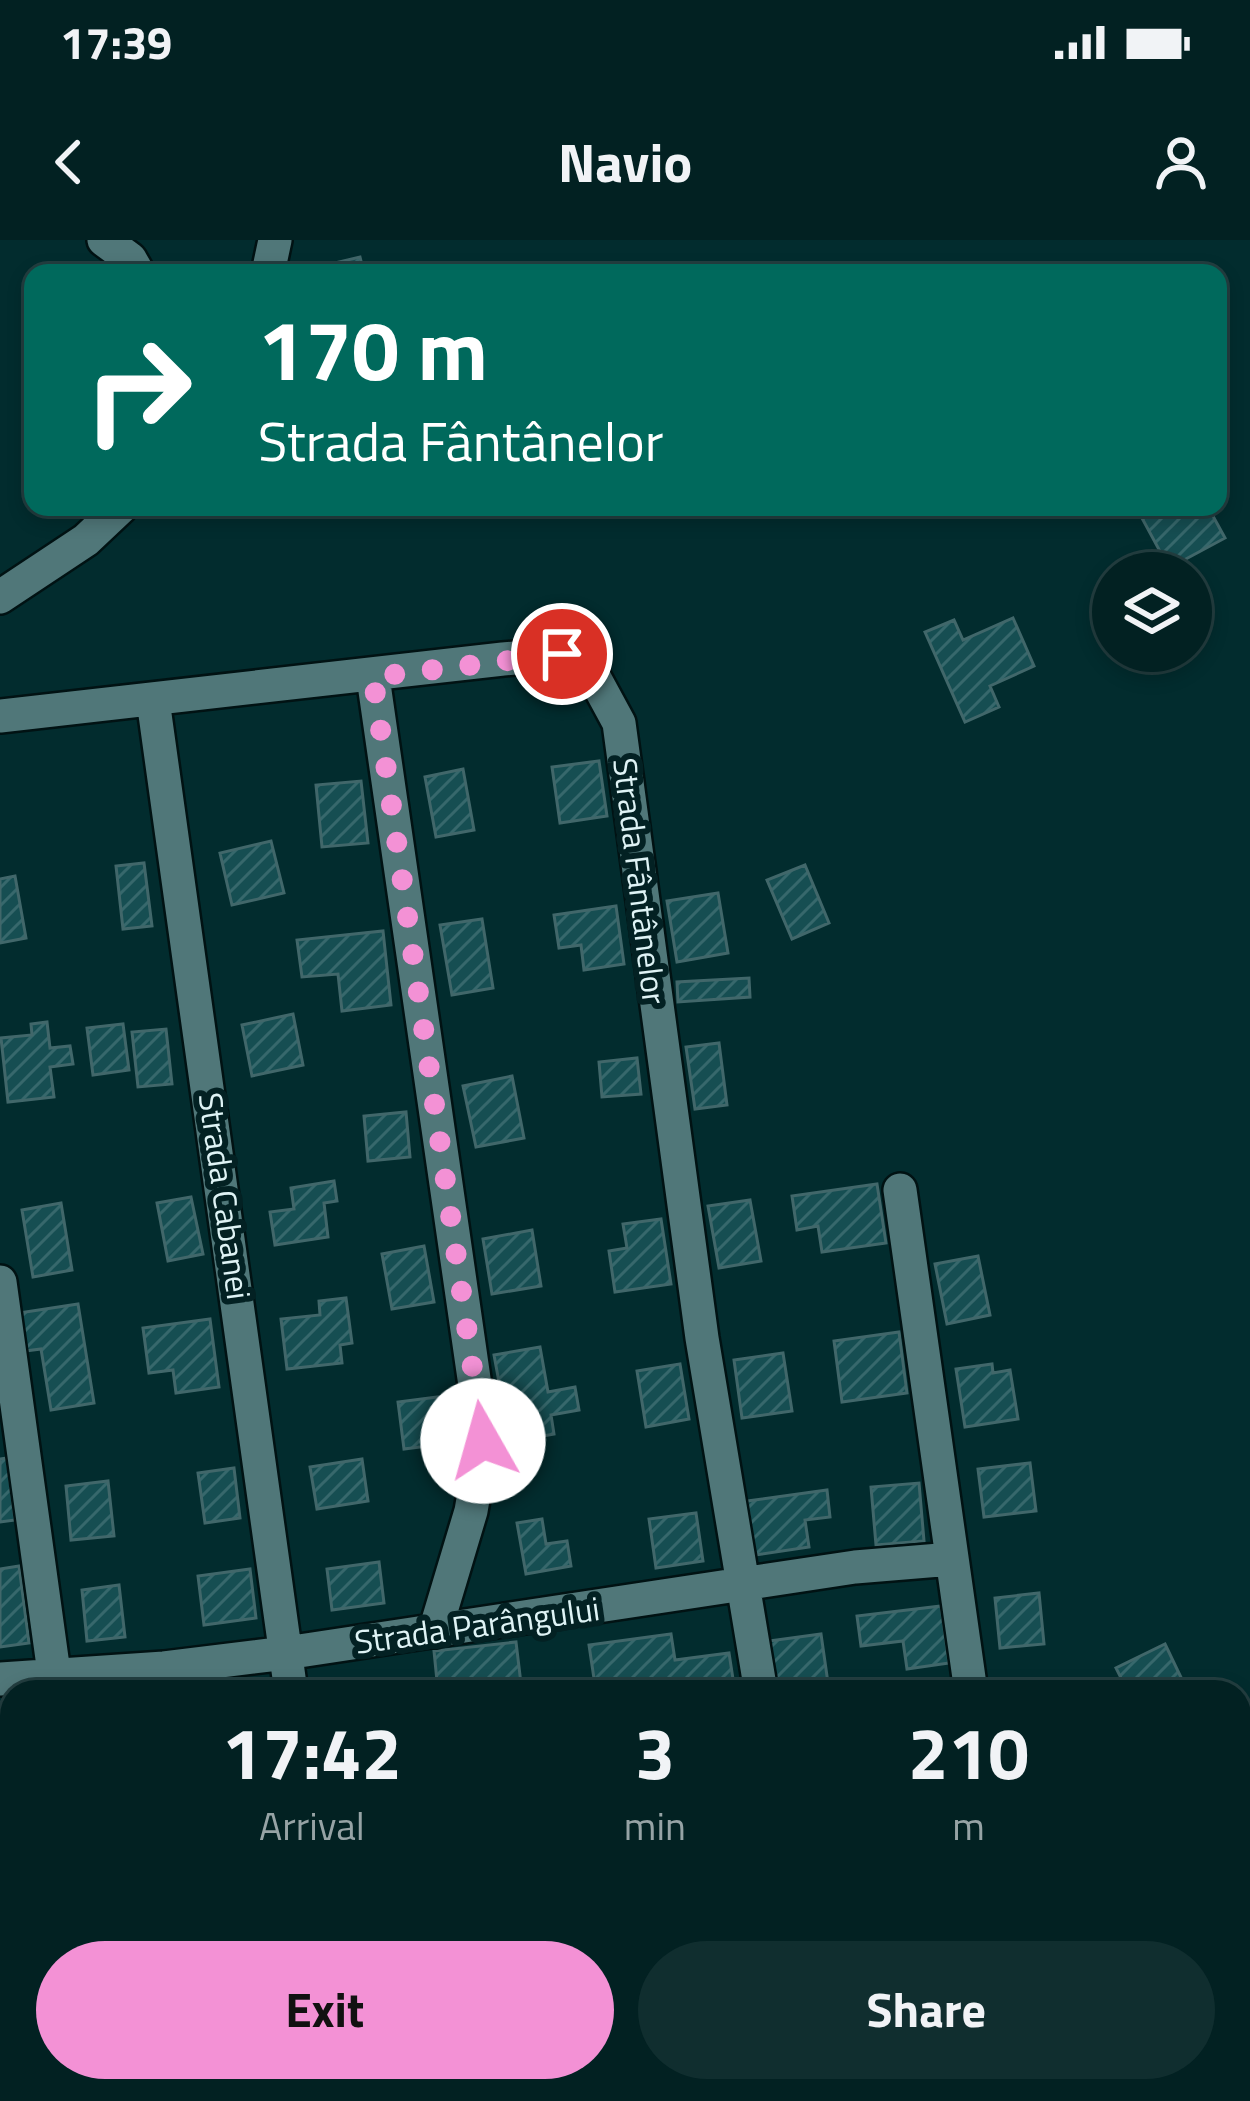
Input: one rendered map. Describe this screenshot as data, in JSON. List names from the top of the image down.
{
  "streets": {
    "street": ["Strada Fântânelor", "Strada Cabanei", "Strada Parângului"]
  },
  "crossings": [
    ["Strada Fântânelor", "Strada Cabanei"],
    ["Strada Fântânelor", "Strada Parângului"],
    ["Strada Cabanei", "Strada Parângului"]
  ],
  "page": {
    "status": "17:39",
    "header": "Navio",
    "turn": ["170 m", "Strada Fântânelor"],
    "eta": [
      "17:42",
      "Arrival",
      "3",
      "min",
      "210",
      "m"
    ],
    "buttons": ["Exit", "Share"]
  }
}
